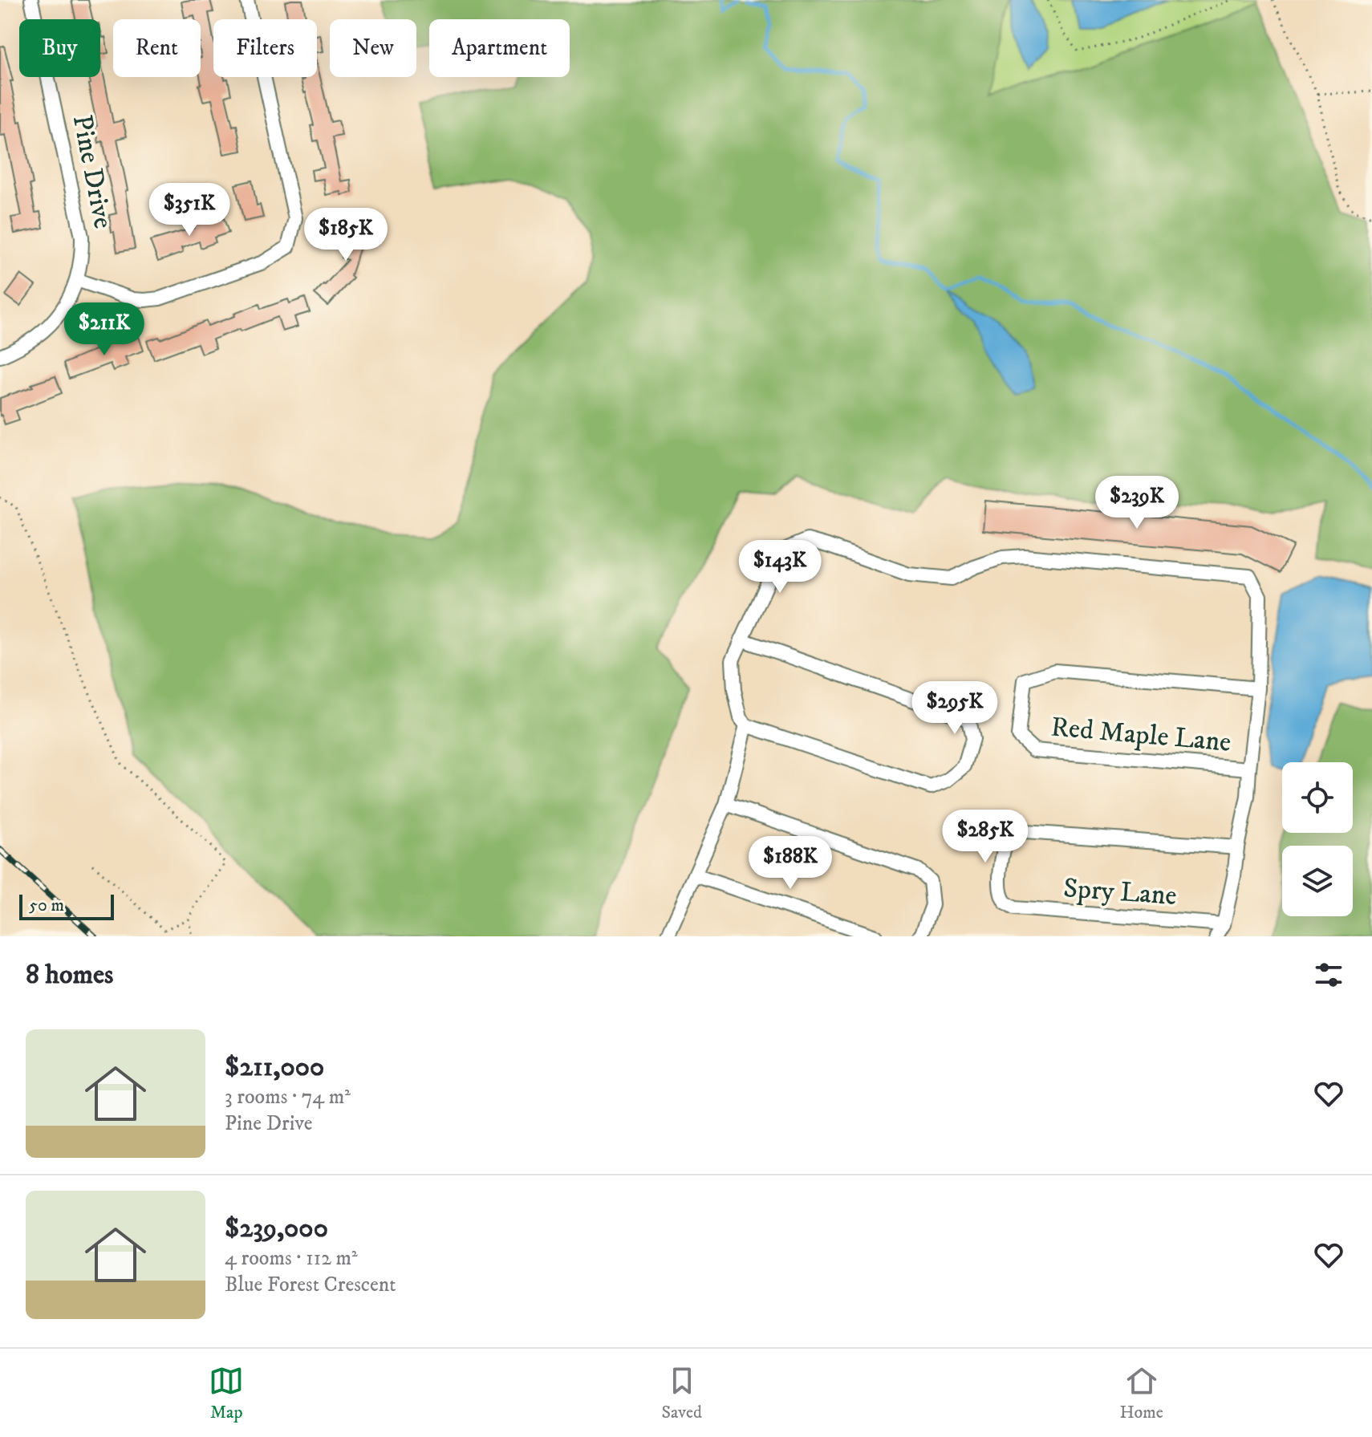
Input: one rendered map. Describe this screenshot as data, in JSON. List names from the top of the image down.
{
  "streets": {
    "street": ["Pine Drive", "Red Maple Lane", "Spry Lane"]
  },
  "scale_bar": "50 m",
  "page": {
    "chip": [
      "Buy",
      "Rent",
      "Filters",
      "New",
      "Apartment"
    ],
    "price": [
      "$351K",
      "$185K",
      "$211K",
      "$239K",
      "$143K",
      "$295K",
      "$285K",
      "$188K"
    ],
    "scale": "50 m",
    "heading": "8 homes",
    "list": [
      {
        "name": "$211,000",
        "note": "3 rooms · 74 m² · Pine Drive"
      },
      {
        "name": "$239,000",
        "note": "4 rooms · 112 m² · Blue Forest Crescent"
      }
    ],
    "tabs": ["Map", "Saved", "Home"]
  }
}
